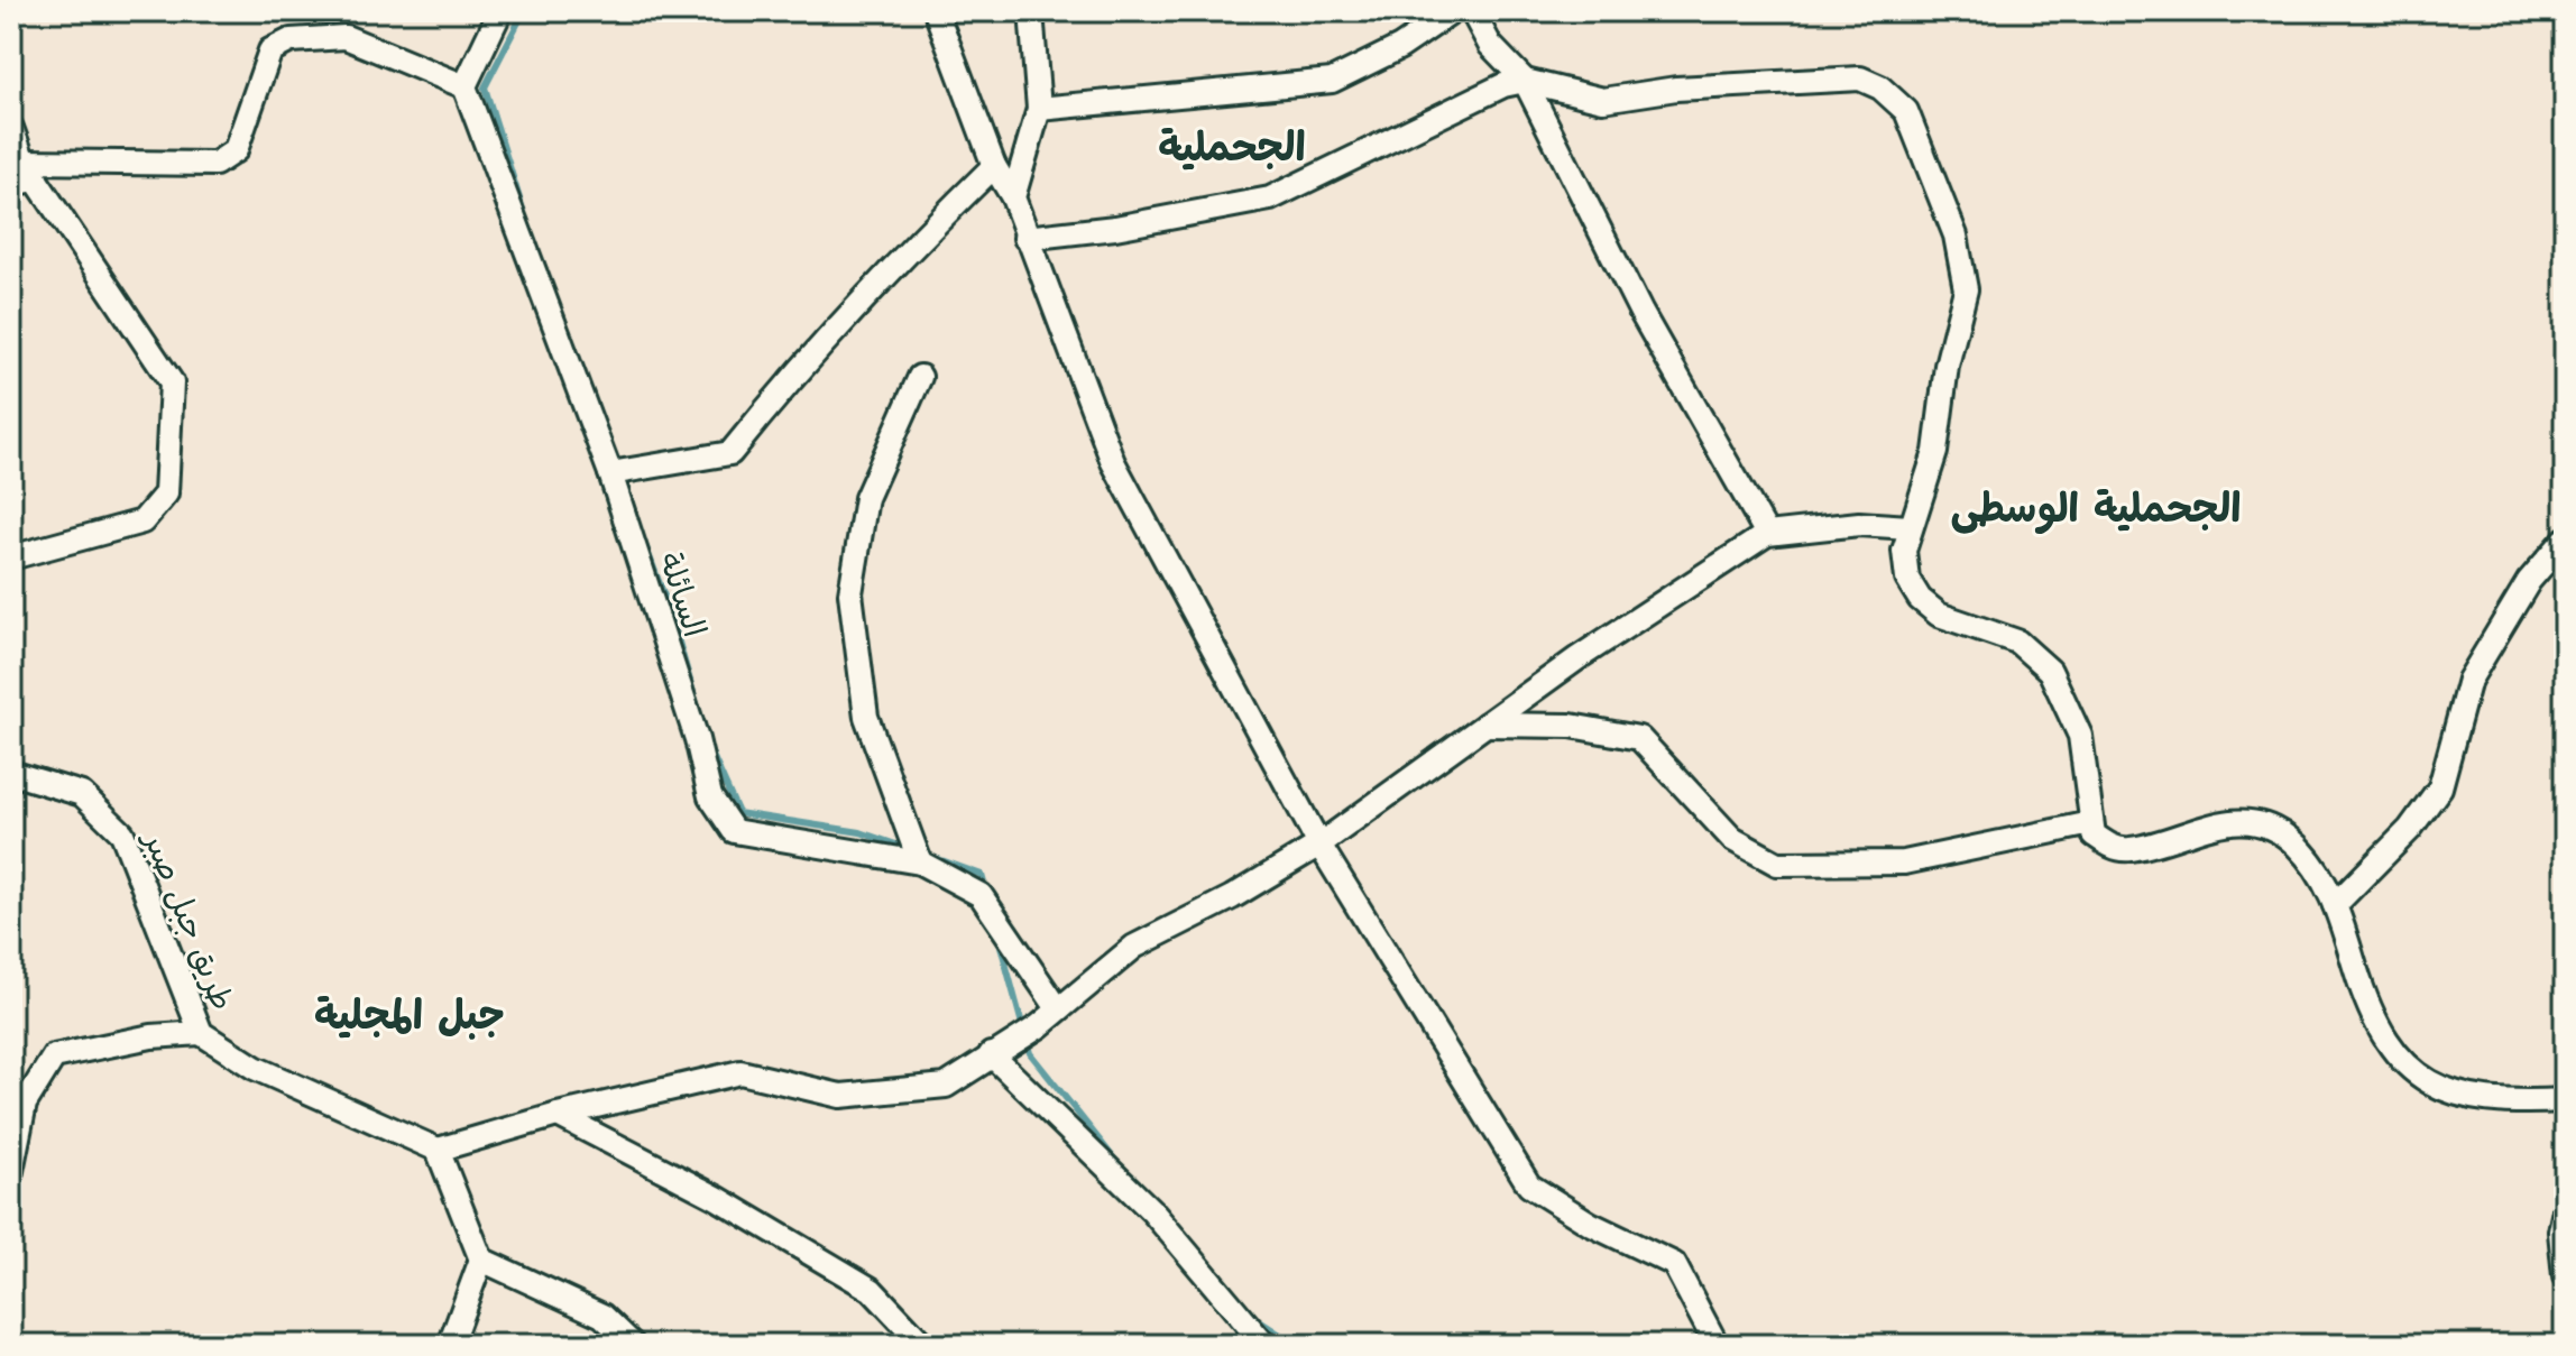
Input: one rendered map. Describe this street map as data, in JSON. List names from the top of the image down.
{
  "streets": {
    "street": ["السائلة", "طريق جبل صبر"]
  },
  "districts": ["الجحملية", "الجحملية الوسطى", "جبل المجلية"]
}
